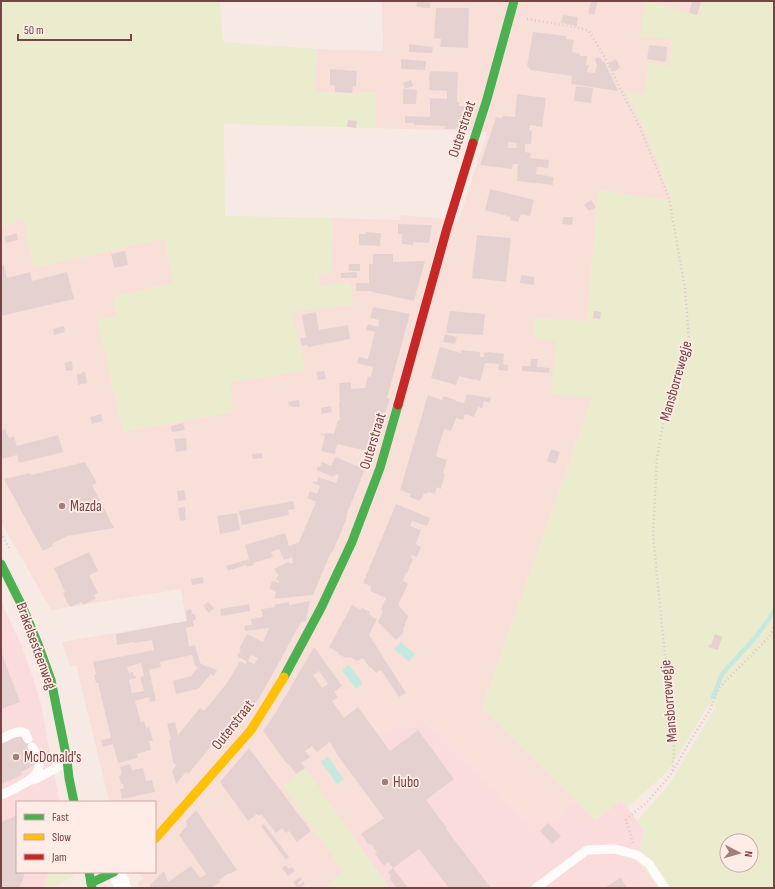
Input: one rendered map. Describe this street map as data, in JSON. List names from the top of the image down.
{
  "streets": {
    "street": ["Outerstraat", "Brakelsesteenweg"],
    "path": ["Mansborrewegje"]
  },
  "crossings": [
    ["Outerstraat", "Mansborrewegje"]
  ],
  "places": ["Mazda", "McDonald's", "Hubo"],
  "legend": ["Fast", "Slow", "Jam"],
  "scale_bar": "50 m",
  "north": "right"
}
